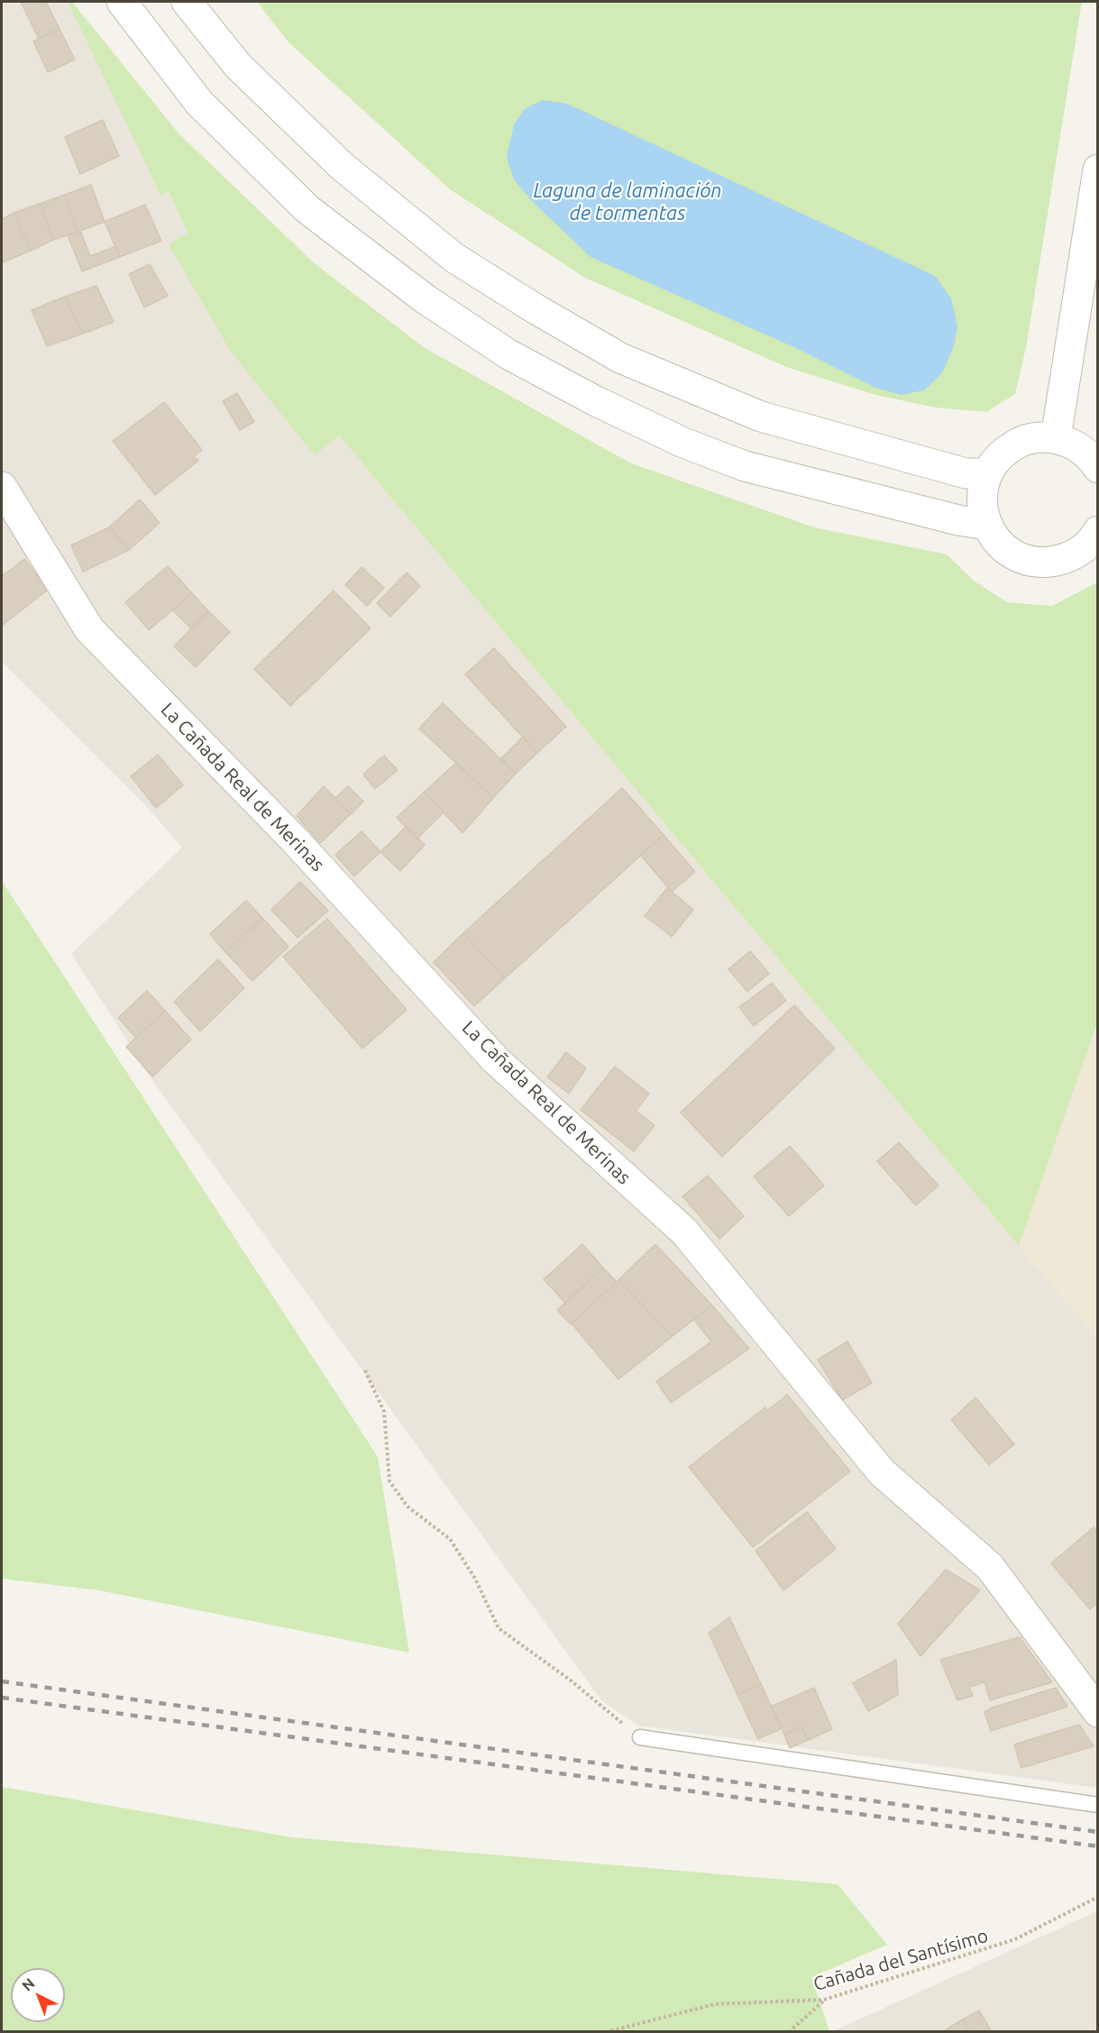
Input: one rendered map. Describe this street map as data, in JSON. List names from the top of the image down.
{
  "streets": {
    "street": ["La Cañada Real de Merinas"],
    "path": ["Cañada del Santísimo"]
  },
  "water": ["Laguna de laminación de tormentas"],
  "north": "top left"
}
